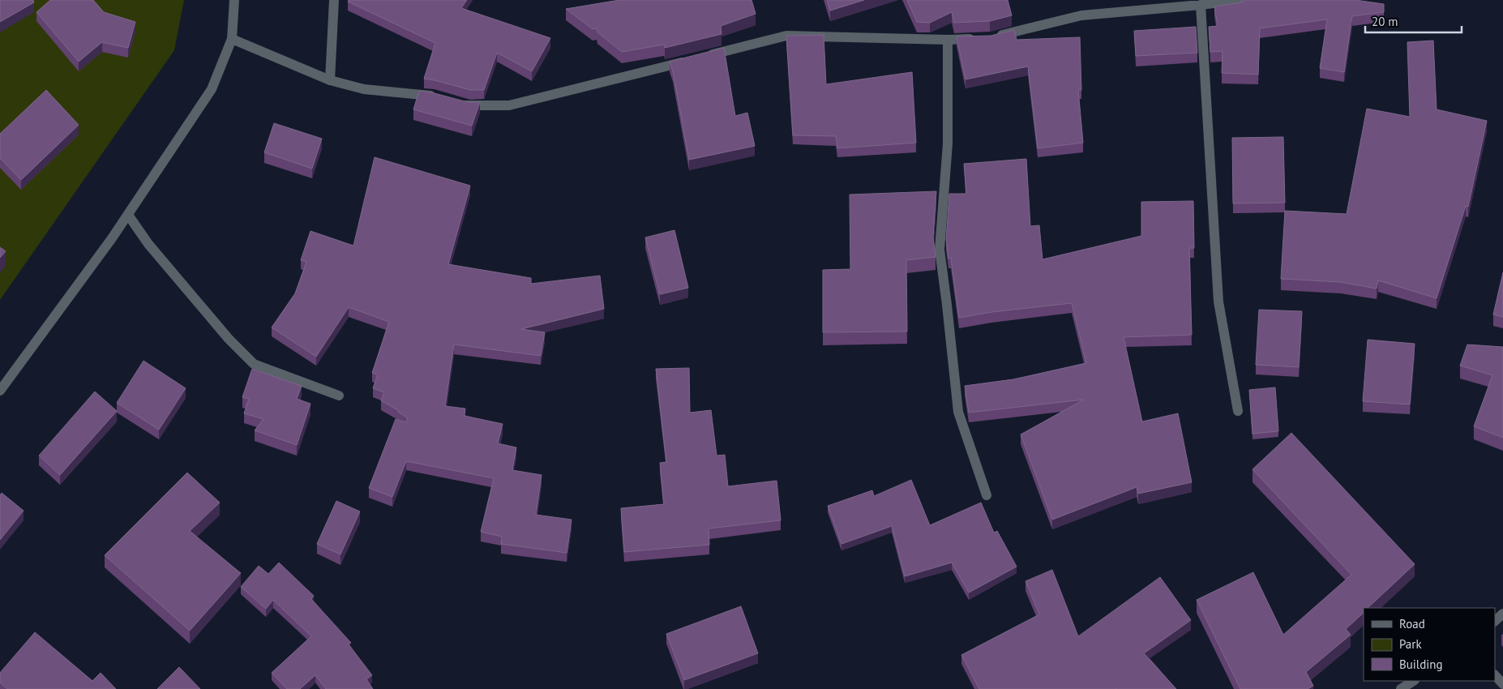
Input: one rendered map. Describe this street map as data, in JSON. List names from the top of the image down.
{
  "legend": ["Road", "Park", "Building"],
  "scale_bar": "20 m"
}
